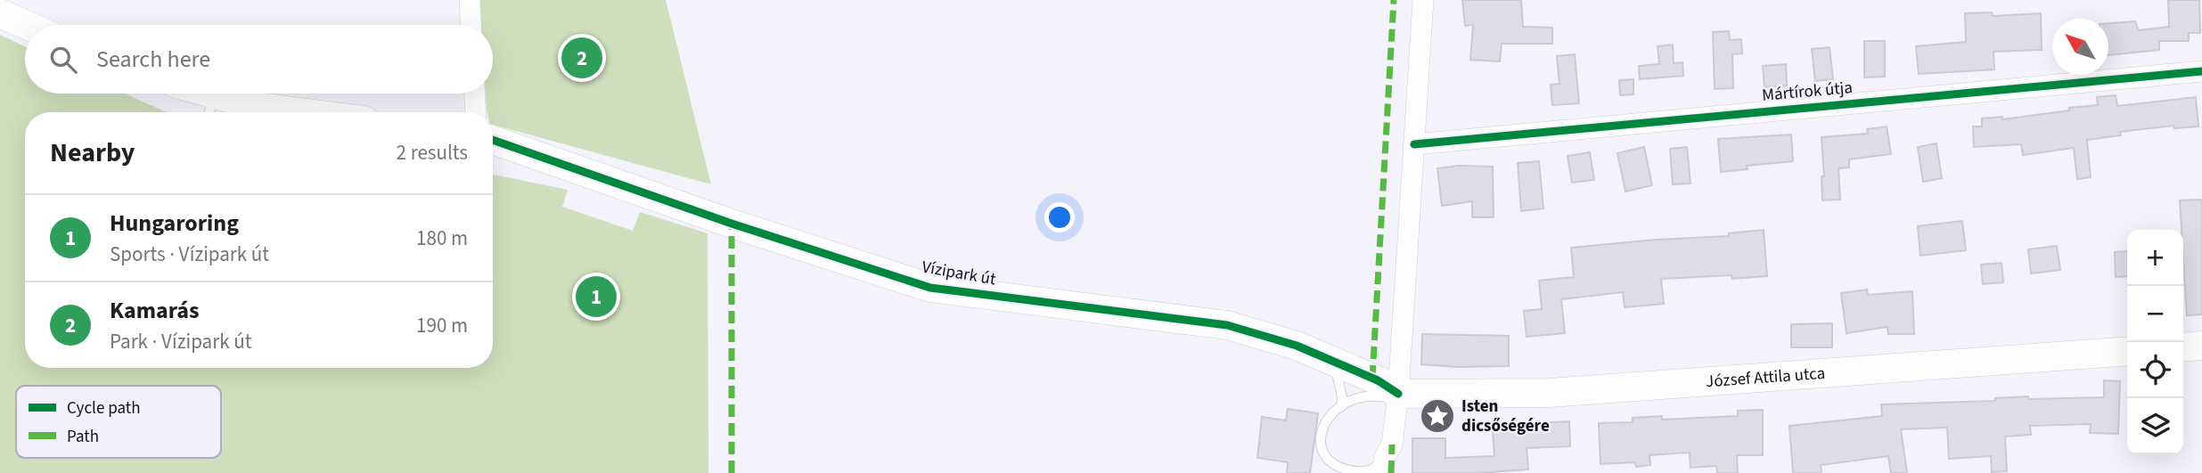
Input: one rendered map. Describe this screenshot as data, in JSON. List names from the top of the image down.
{
  "streets": {
    "street": ["Mártírok útja", "Vízipark út", "József Attila utca"]
  },
  "crossings": [
    ["Vízipark út", "József Attila utca"]
  ],
  "places": {
    "place": ["Isten dicsőségére"]
  },
  "legend": ["Cycle path", "Path"],
  "north": "top left",
  "page": {
    "search": "Search here",
    "pins": ["2", "1"],
    "heading": ["Nearby", "2 results"],
    "list": [
      {
        "mark": "1",
        "name": "Hungaroring",
        "note": "Sports · Vízipark út",
        "value": "180 m"
      },
      {
        "mark": "2",
        "name": "Kamarás",
        "note": "Park · Vízipark út",
        "value": "190 m"
      }
    ],
    "map_buttons": ["+", "−"]
  }
}
